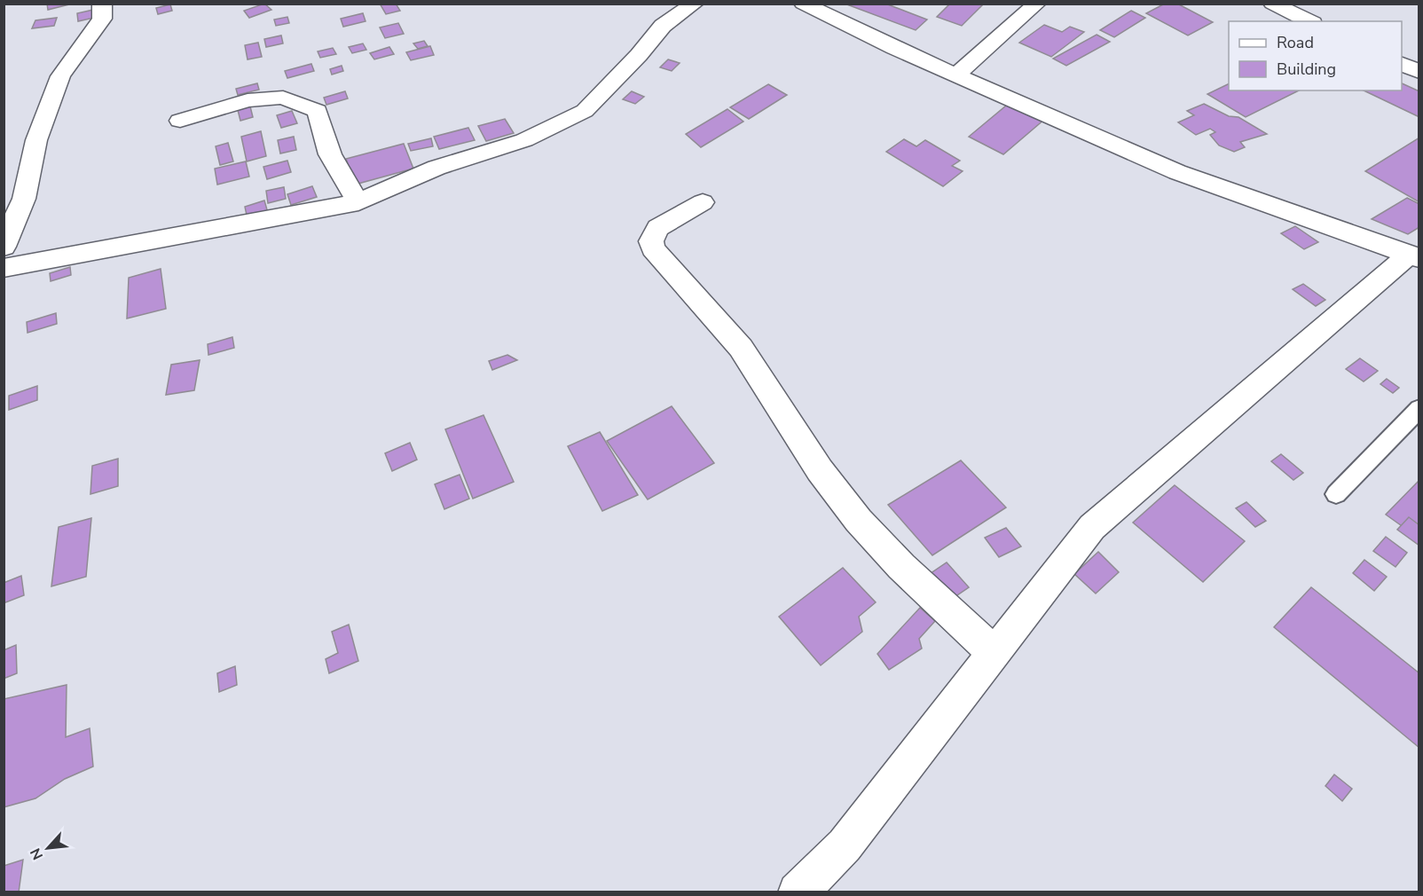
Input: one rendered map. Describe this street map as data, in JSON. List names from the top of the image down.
{
  "legend": ["Road", "Building"],
  "north": "bottom left"
}
